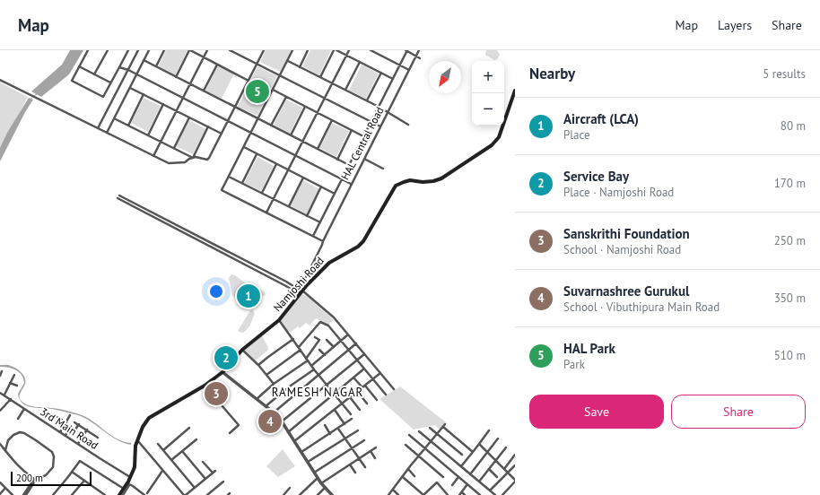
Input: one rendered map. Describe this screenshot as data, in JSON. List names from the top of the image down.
{
  "streets": {
    "main road": ["Namjoshi Road"],
    "street": ["HAL Central Road", "3rd Main Road"]
  },
  "crossings": [
    ["HAL Central Road", "Namjoshi Road"],
    ["Namjoshi Road", "3rd Main Road"]
  ],
  "districts": ["RAMESH NAGAR"],
  "scale_bar": "200 m",
  "north": "bottom left",
  "page": {
    "header": "Map",
    "nav": ["Map", "Layers", "Share"],
    "heading": ["Nearby", "5 results"],
    "map_buttons": ["+", "−"],
    "pins": [
      "5",
      "1",
      "2",
      "3",
      "4"
    ],
    "list": [
      {
        "mark": "1",
        "name": "Aircraft (LCA)",
        "note": "Place",
        "value": "80 m"
      },
      {
        "mark": "2",
        "name": "Service Bay",
        "note": "Place · Namjoshi Road",
        "value": "170 m"
      },
      {
        "mark": "3",
        "name": "Sanskrithi Foundation",
        "note": "School · Namjoshi Road",
        "value": "250 m"
      },
      {
        "mark": "4",
        "name": "Suvarnashree Gurukul",
        "note": "School · Vibuthipura Main Road",
        "value": "350 m"
      },
      {
        "mark": "5",
        "name": "HAL Park",
        "note": "Park",
        "value": "510 m"
      }
    ],
    "buttons": ["Save", "Share"],
    "scale": "200 m"
  }
}
